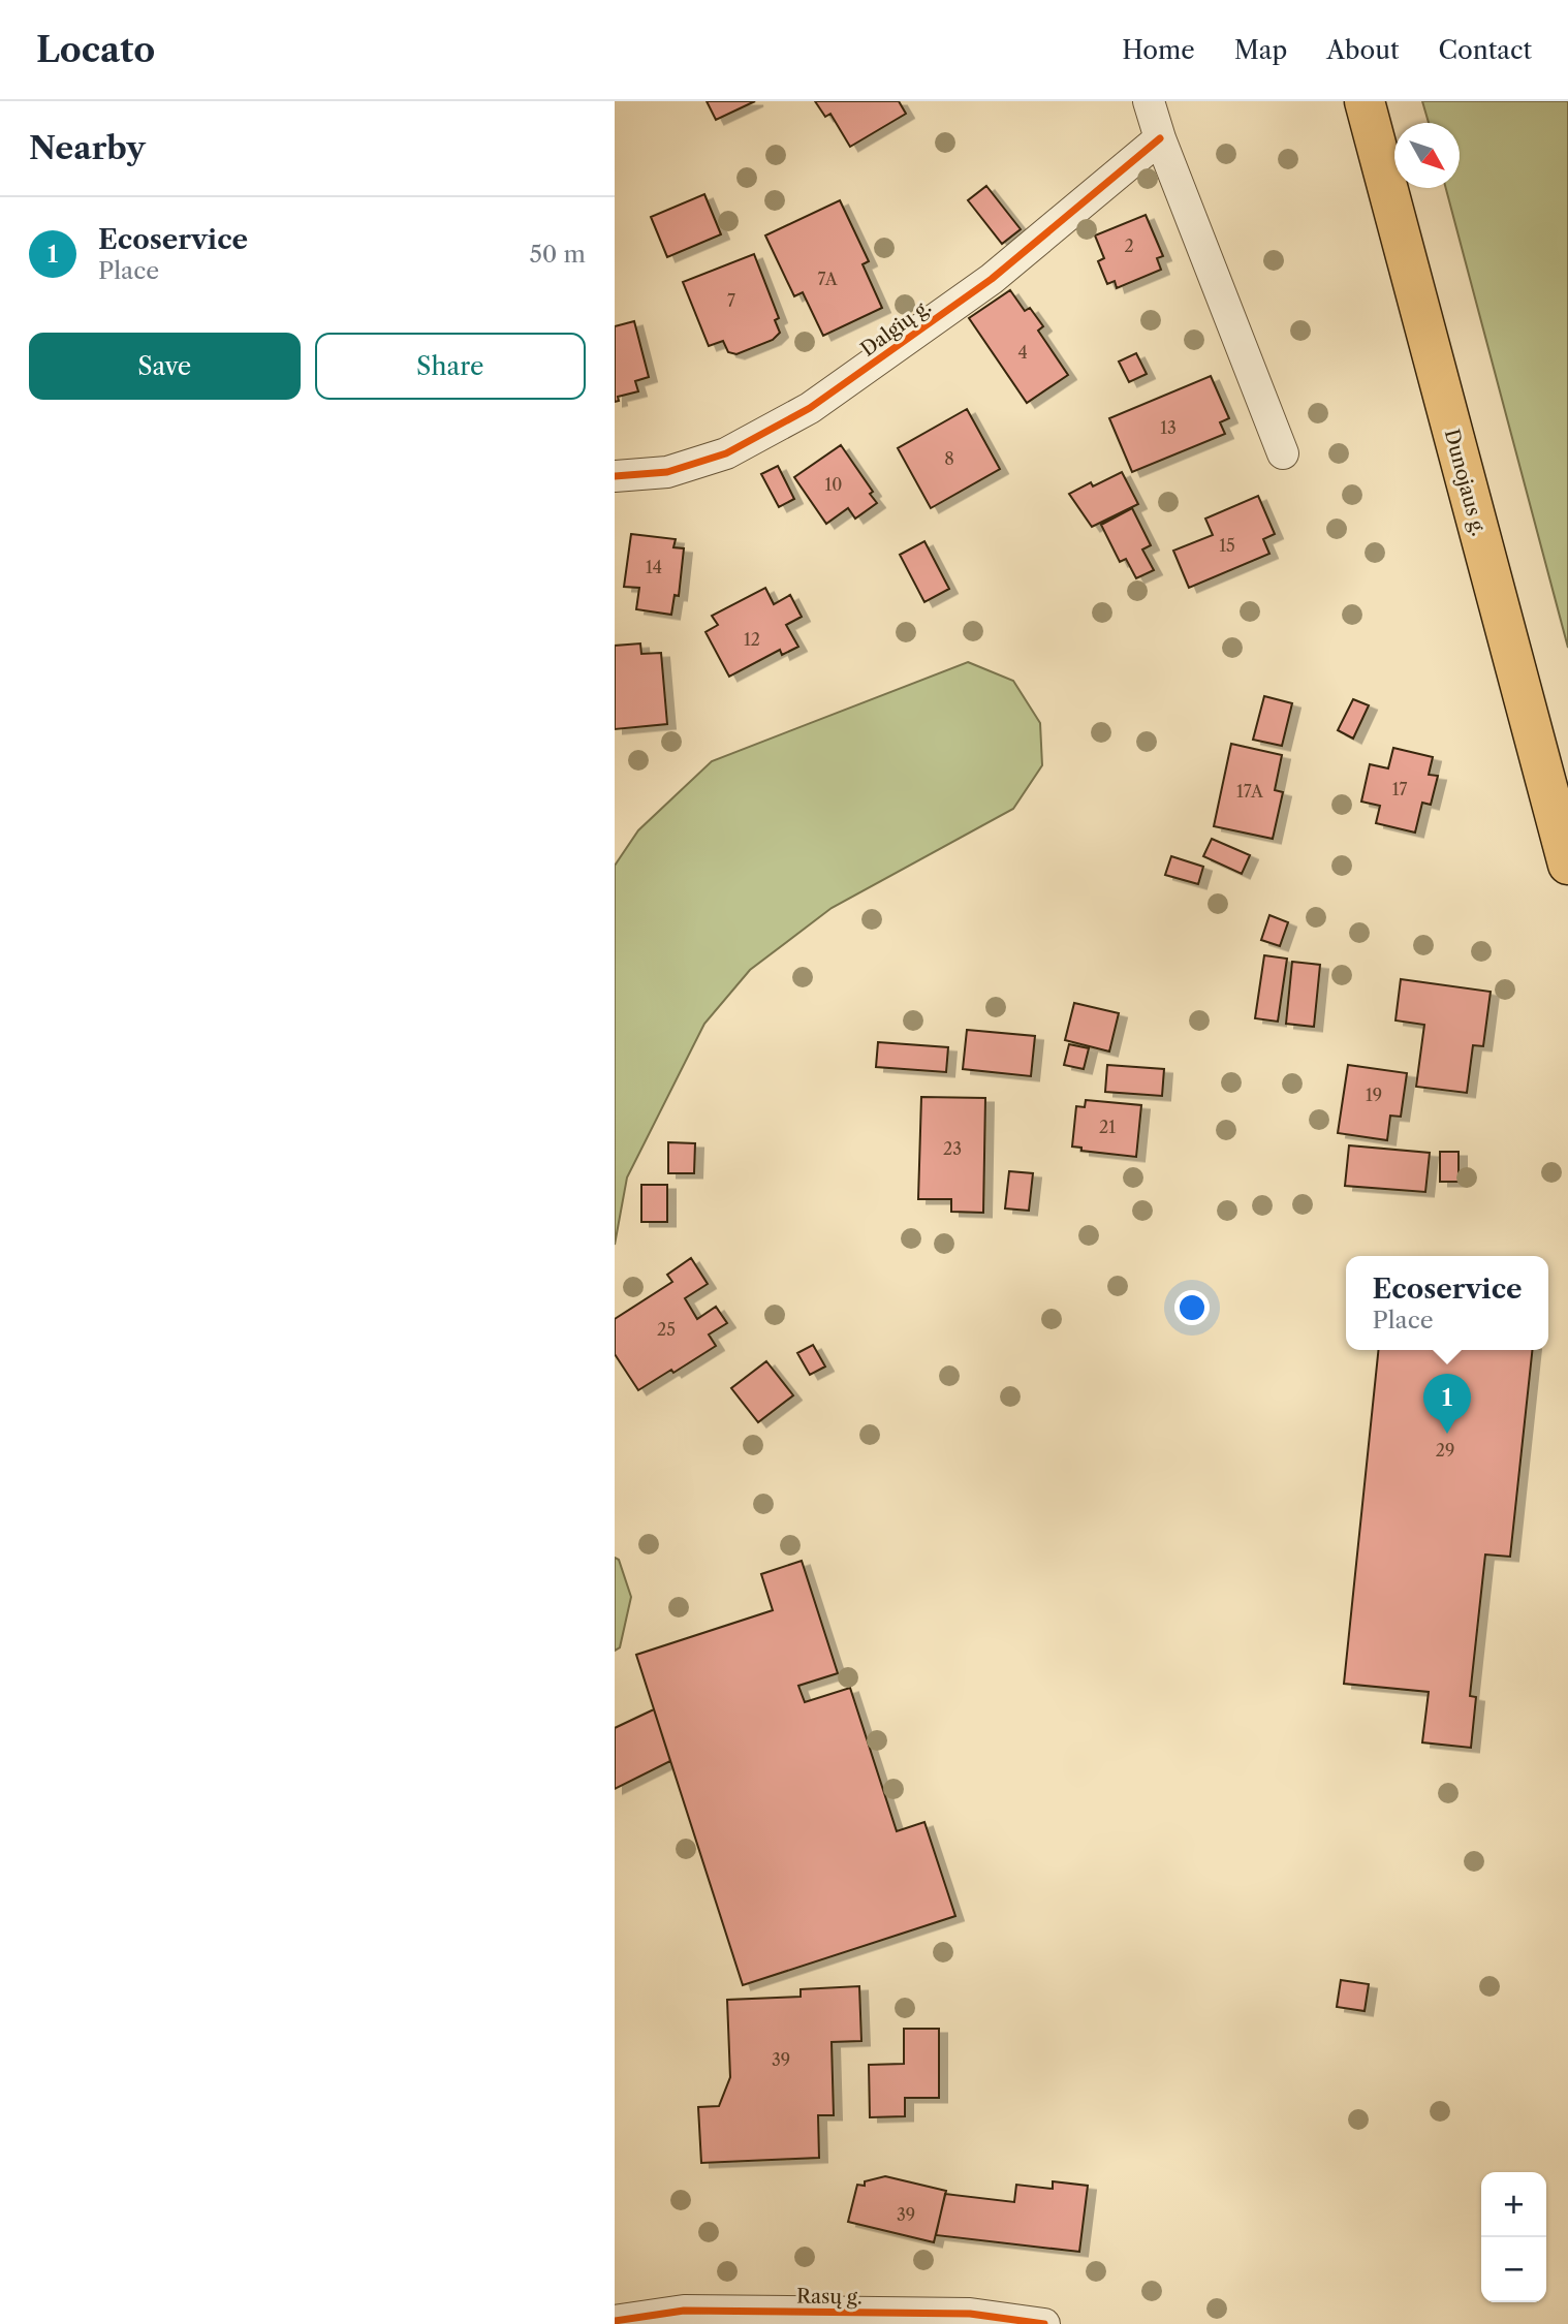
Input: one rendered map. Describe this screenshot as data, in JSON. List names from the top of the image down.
{
  "streets": {
    "main road": ["Dunojaus g."],
    "street": ["Dalgių g.", "Rasų g."]
  },
  "house_numbers": [
    "2",
    "7A",
    "7",
    "4",
    "13",
    "8",
    "10",
    "15",
    "14",
    "12",
    "17",
    "17A",
    "19",
    "21",
    "23",
    "25",
    "29",
    "39",
    "39"
  ],
  "north": "bottom right",
  "page": {
    "header": "Locato",
    "nav": [
      "Home",
      "Map",
      "About",
      "Contact"
    ],
    "heading": "Nearby",
    "list": [
      {
        "mark": "1",
        "name": "Ecoservice",
        "note": "Place",
        "value": "50 m"
      }
    ],
    "buttons": ["Save", "Share"],
    "popup": ["Ecoservice", "Place"],
    "pins": "1",
    "map_buttons": ["+", "−"]
  }
}
